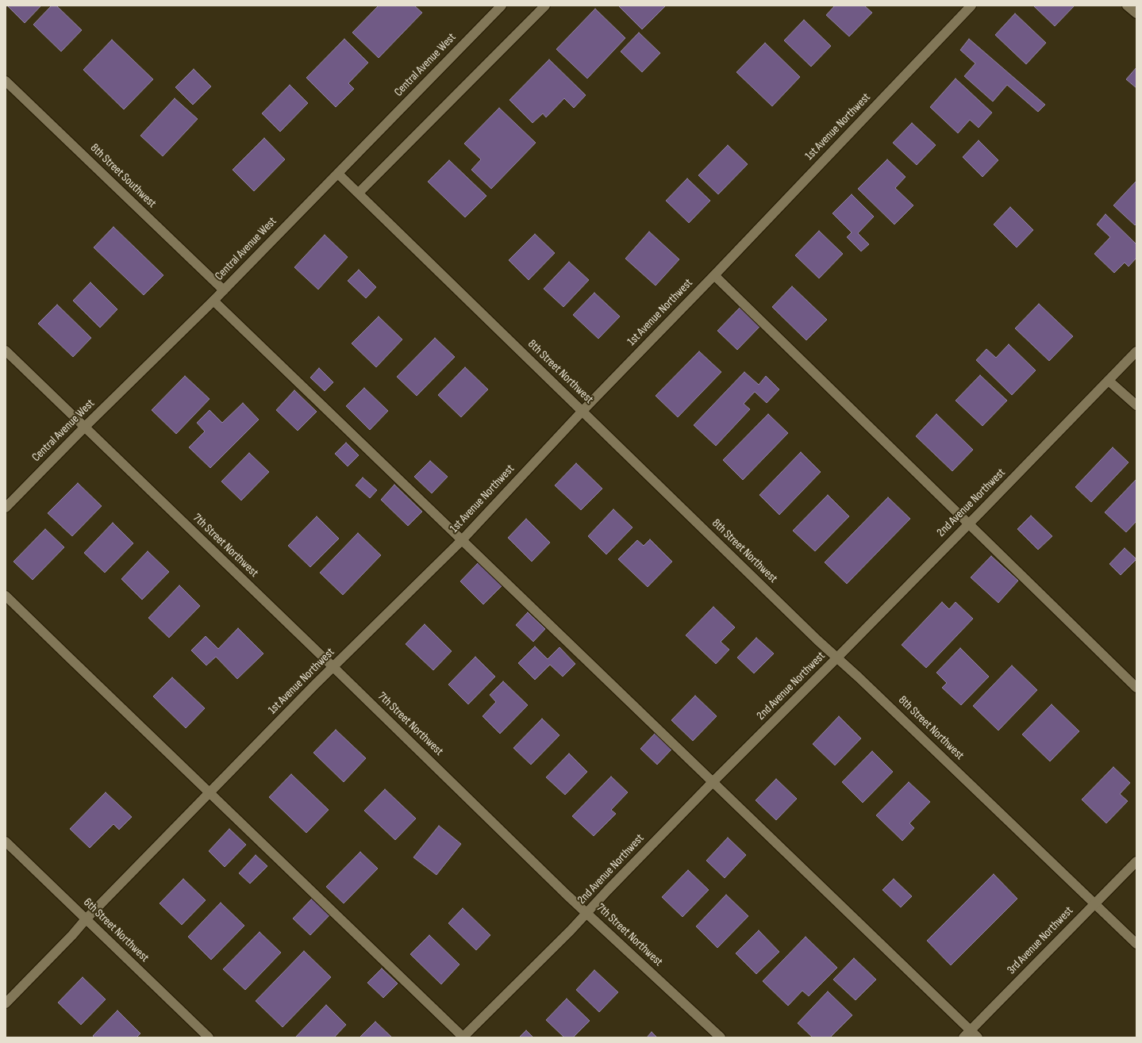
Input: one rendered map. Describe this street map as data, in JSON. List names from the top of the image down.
{
  "streets": {
    "street": [
      "Central Avenue West",
      "1st Avenue Northwest",
      "8th Street Southwest",
      "8th Street Northwest",
      "2nd Avenue Northwest",
      "7th Street Northwest",
      "6th Street Northwest",
      "3rd Avenue Northwest"
    ]
  },
  "crossings": [
    ["Central Avenue West", "8th Street Southwest"],
    ["Central Avenue West", "8th Street Northwest"],
    ["Central Avenue West", "7th Street Northwest"],
    ["1st Avenue Northwest", "8th Street Northwest"],
    ["1st Avenue Northwest", "7th Street Northwest"],
    ["1st Avenue Northwest", "6th Street Northwest"],
    ["8th Street Northwest", "2nd Avenue Northwest"],
    ["8th Street Northwest", "3rd Avenue Northwest"],
    ["2nd Avenue Northwest", "7th Street Northwest"]
  ]
}
